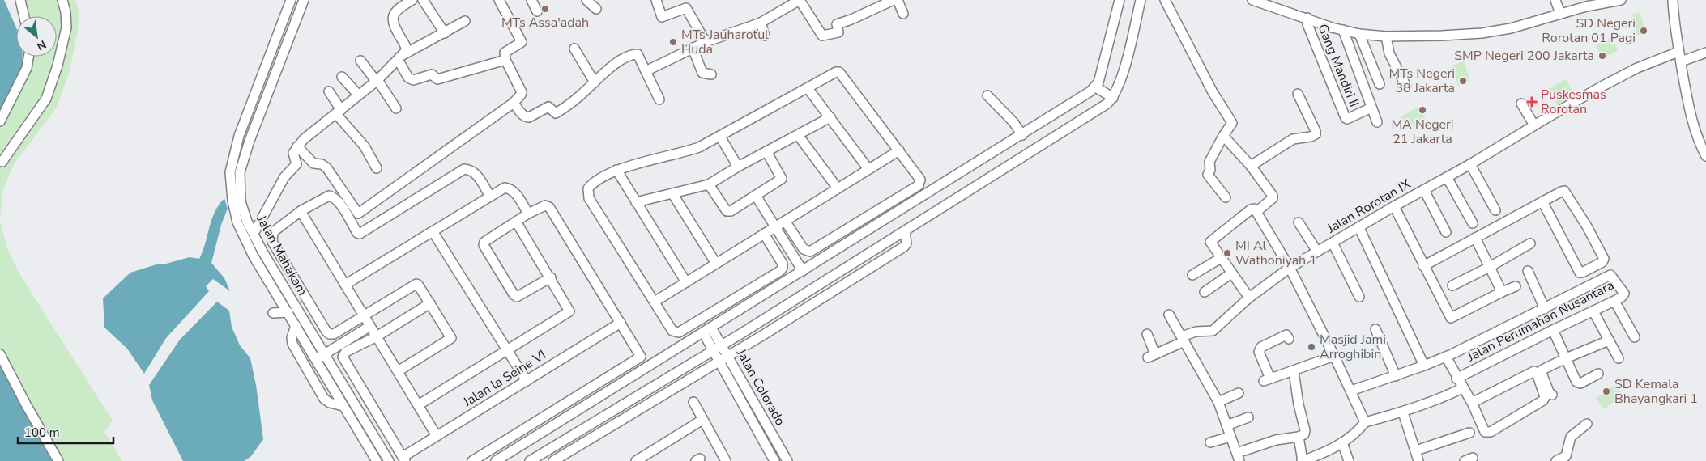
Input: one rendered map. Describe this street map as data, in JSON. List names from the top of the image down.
{
  "streets": {
    "street": [
      "Gang Mandiri II",
      "Jalan Rorotan IX",
      "Jalan Mahakam",
      "Jalan Perumahan Nusantara",
      "Jalan la Seine VI",
      "Jalan Colorado"
    ]
  },
  "places": {
    "other": [
      "MTs Assa'adah",
      "SD Negeri Rorotan 01 Pagi",
      "MTs Jauharotul Huda",
      "SMP Negeri 200 Jakarta",
      "MTs Negeri 38 Jakarta",
      "MA Negeri 21 Jakarta",
      "MI Al Wathoniyah 1",
      "Masjid Jami Arroghibin",
      "SD Kemala Bhayangkari 1"
    ],
    "health": ["Puskesmas Rorotan"]
  },
  "scale_bar": "100 m",
  "north": "bottom right"
}
